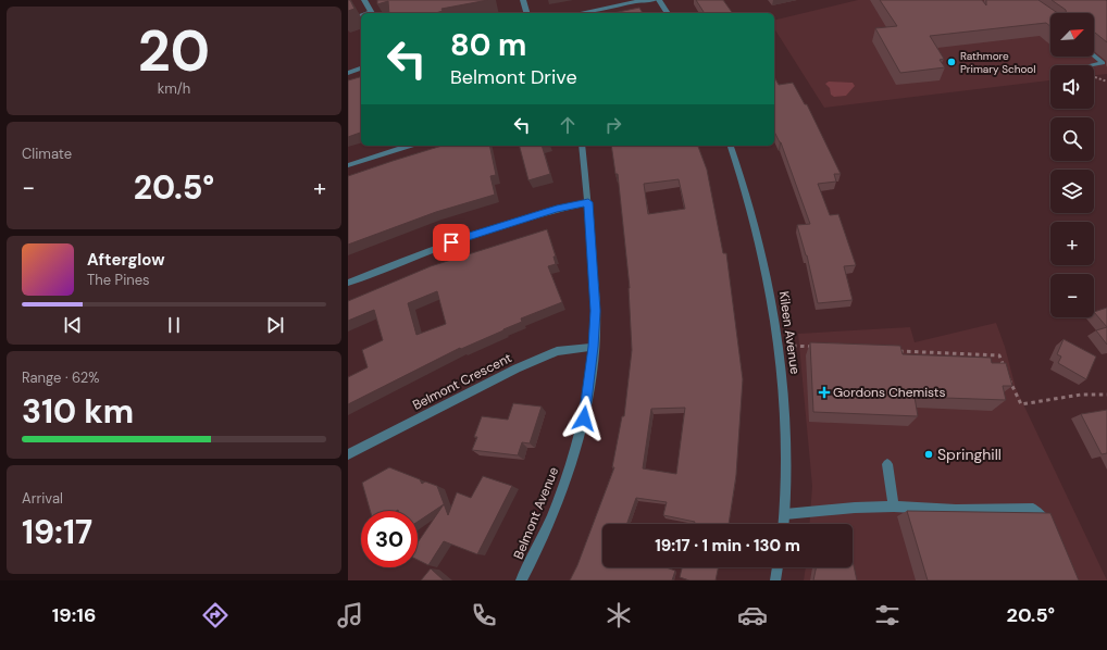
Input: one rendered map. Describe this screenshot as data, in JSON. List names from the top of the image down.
{
  "streets": {
    "street": ["Kileen Avenue", "Belmont Crescent", "Belmont Avenue"]
  },
  "crossings": [
    ["Belmont Crescent", "Belmont Avenue"]
  ],
  "places": {
    "other": ["Rathmore Primary School", "Springhill"],
    "health": ["Gordons Chemists"]
  },
  "north": "top right",
  "page": {
    "tile": [
      ["20", "km/h"],
      "Climate",
      ["Range · 62%", "310 km"],
      ["Arrival", "19:17"]
    ],
    "map_buttons": ["+", "−"],
    "turn": ["80 m", "Belmont Drive"],
    "heat": ["−", "20.5°", "+"],
    "song": ["Afterglow", "The Pines"],
    "limit": "30",
    "trip": "19:17 · 1 min · 130 m",
    "tabs": ["19:16", "20.5°"]
  }
}
